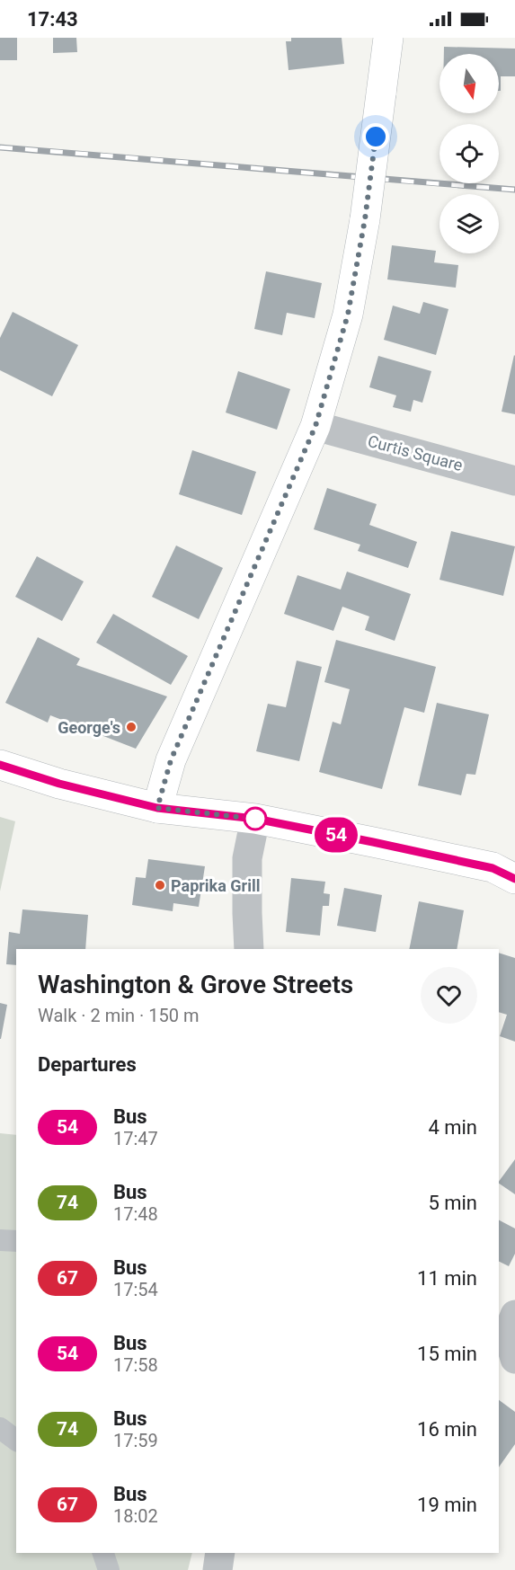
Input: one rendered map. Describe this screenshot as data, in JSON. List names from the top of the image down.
{
  "streets": {
    "street": ["Curtis Square"]
  },
  "places": ["George's", "Paprika Grill"],
  "lines": ["bus line 54"],
  "north": "bottom",
  "page": {
    "status": "17:43",
    "on_map": "54",
    "heading": [
      ["Washington & Grove Streets", "Walk · 2 min · 150 m"],
      "Departures"
    ],
    "list": [
      {
        "mark": "54",
        "name": "Bus",
        "note": "17:47",
        "value": "4 min"
      },
      {
        "mark": "74",
        "name": "Bus",
        "note": "17:48",
        "value": "5 min"
      },
      {
        "mark": "67",
        "name": "Bus",
        "note": "17:54",
        "value": "11 min"
      },
      {
        "mark": "54",
        "name": "Bus",
        "note": "17:58",
        "value": "15 min"
      },
      {
        "mark": "74",
        "name": "Bus",
        "note": "17:59",
        "value": "16 min"
      },
      {
        "mark": "67",
        "name": "Bus",
        "note": "18:02",
        "value": "19 min"
      }
    ]
  }
}
